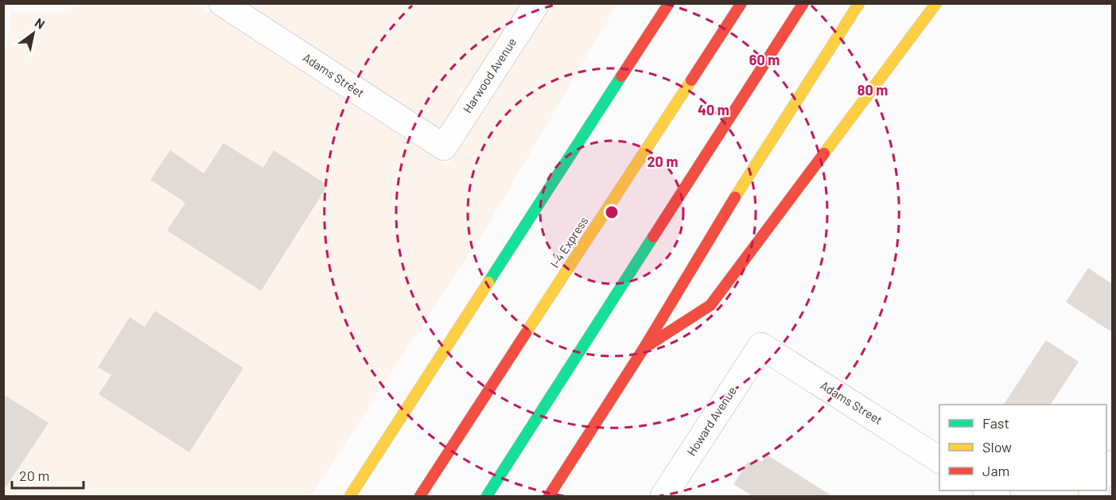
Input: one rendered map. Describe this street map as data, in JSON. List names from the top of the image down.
{
  "streets": {
    "highway": ["I-4 Express"],
    "street": ["Adams Street", "Harwood Avenue", "Howard Avenue"]
  },
  "crossings": [
    ["Adams Street", "Harwood Avenue"],
    ["Adams Street", "Howard Avenue"]
  ],
  "legend": ["Fast", "Slow", "Jam"],
  "scale_bar": "20 m",
  "north": "top right",
  "rings": [
    "60 m",
    "80 m",
    "40 m",
    "20 m"
  ]
}
